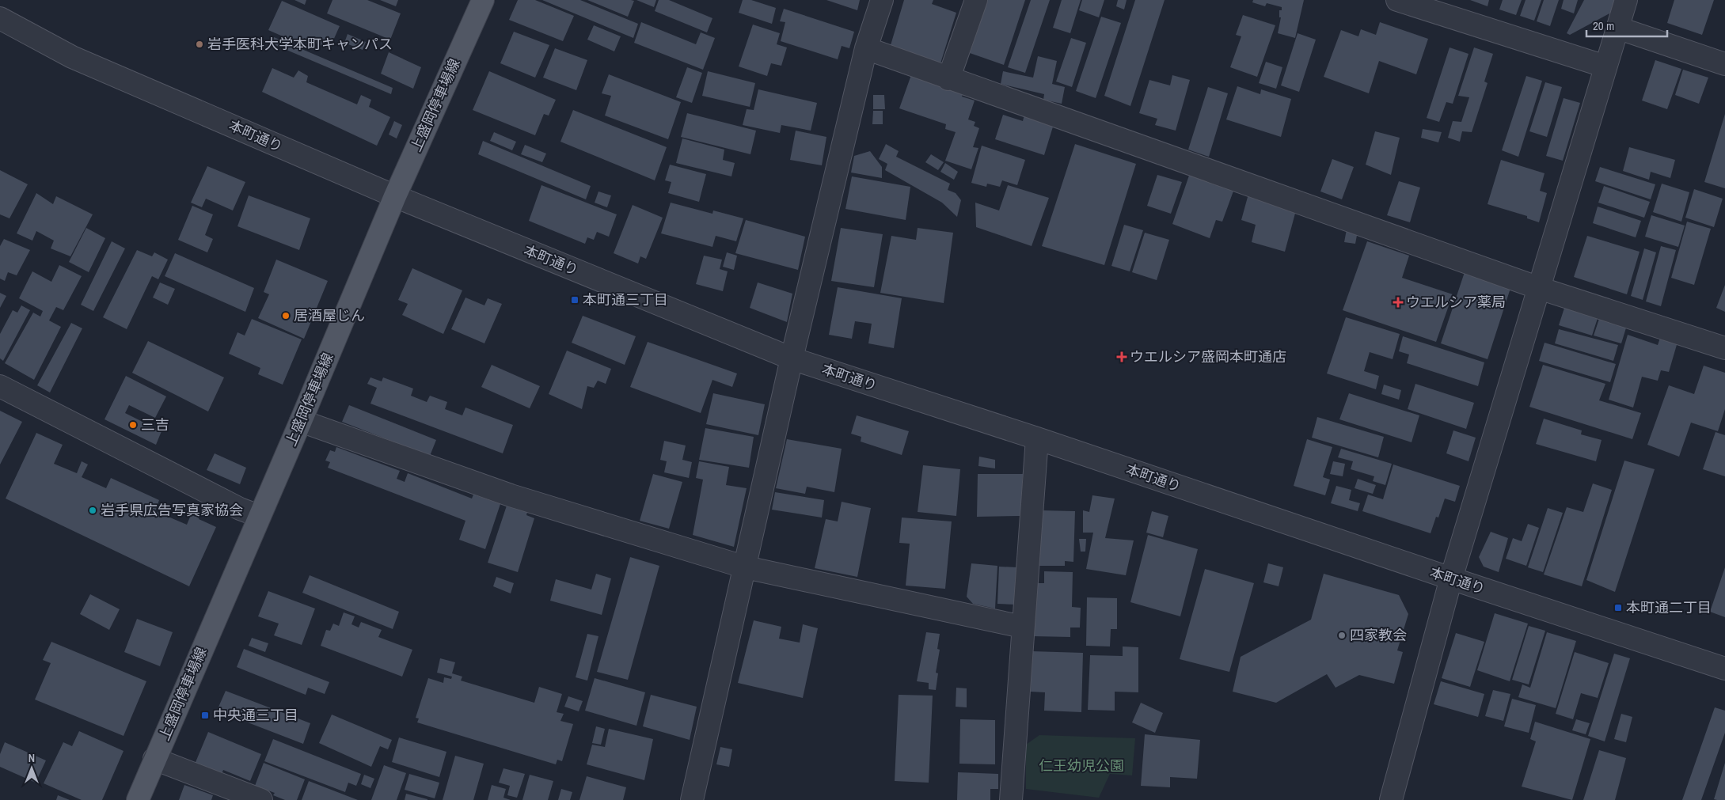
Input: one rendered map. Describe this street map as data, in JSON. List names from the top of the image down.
{
  "streets": {
    "main road": ["上盛岡停車場線"],
    "street": ["本町通り"]
  },
  "crossings": [
    ["上盛岡停車場線", "本町通り"]
  ],
  "parks": ["仁王幼児公園"],
  "places": {
    "other": [
      "岩手医科大学本町キャンパス",
      "居酒屋じん",
      "三吉",
      "岩手県広告写真家協会",
      "四家教会"
    ],
    "transit": ["本町通三丁目", "本町通二丁目", "中央通三丁目"],
    "health": ["ウエルシア薬局", "ウエルシア盛岡本町通店"]
  },
  "scale_bar": "20 m",
  "north": "top"
}
